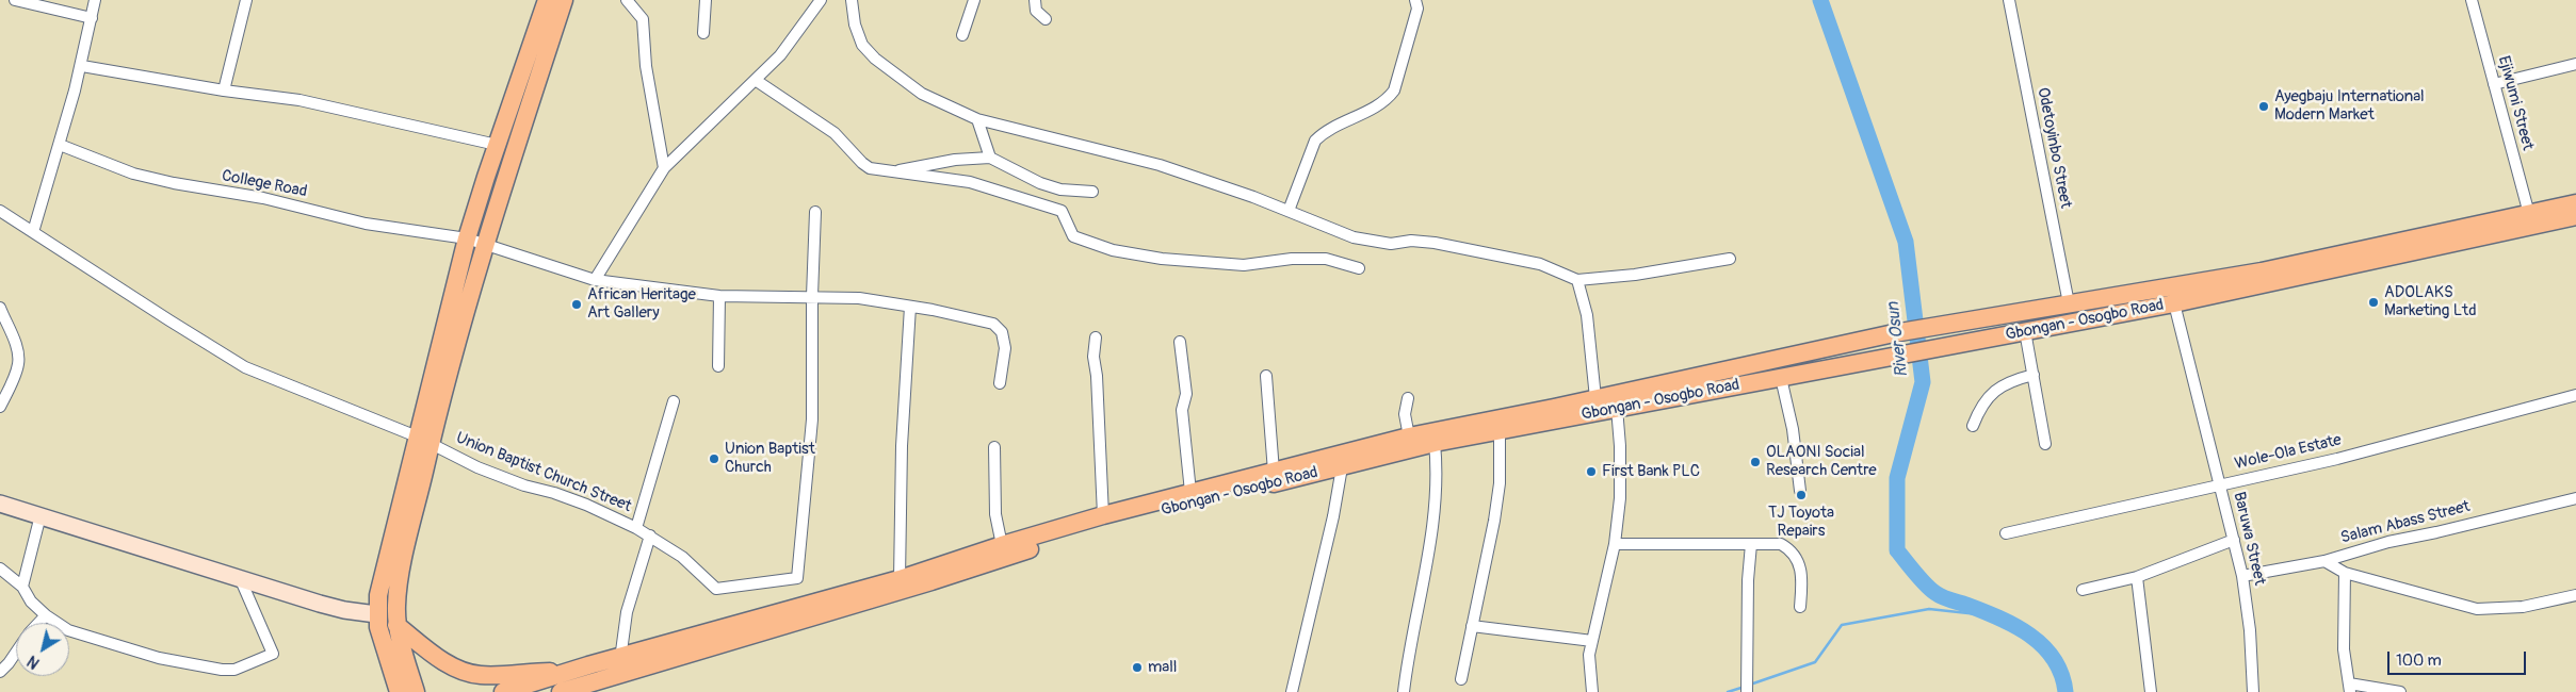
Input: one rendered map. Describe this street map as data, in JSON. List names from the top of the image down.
{
  "streets": {
    "main road": ["Gbongan - Osogbo Road"],
    "street": [
      "Ejiwumi Street",
      "Odetoyinbo Street",
      "College Road",
      "Wole-Ola Estate",
      "Union Baptist Church Street",
      "Salam Abass Street",
      "Baruwa Street"
    ]
  },
  "crossings": [
    ["Ejiwumi Street", "Gbongan - Osogbo Road"],
    ["Odetoyinbo Street", "Gbongan - Osogbo Road"],
    ["College Road", "Union Baptist Church Street"],
    ["Gbongan - Osogbo Road", "Baruwa Street"],
    ["Wole-Ola Estate", "Baruwa Street"],
    ["Salam Abass Street", "Baruwa Street"]
  ],
  "water": ["River Osun"],
  "places": [
    "Ayegbaju International Modern Market",
    "ADOLAKS Marketing Ltd",
    "African Heritage Art Gallery",
    "Union Baptist Church",
    "OLAONI Social Research Centre",
    "First Bank PLC",
    "TJ Toyota Repairs",
    "mall"
  ],
  "scale_bar": "100 m",
  "north": "bottom left"
}
